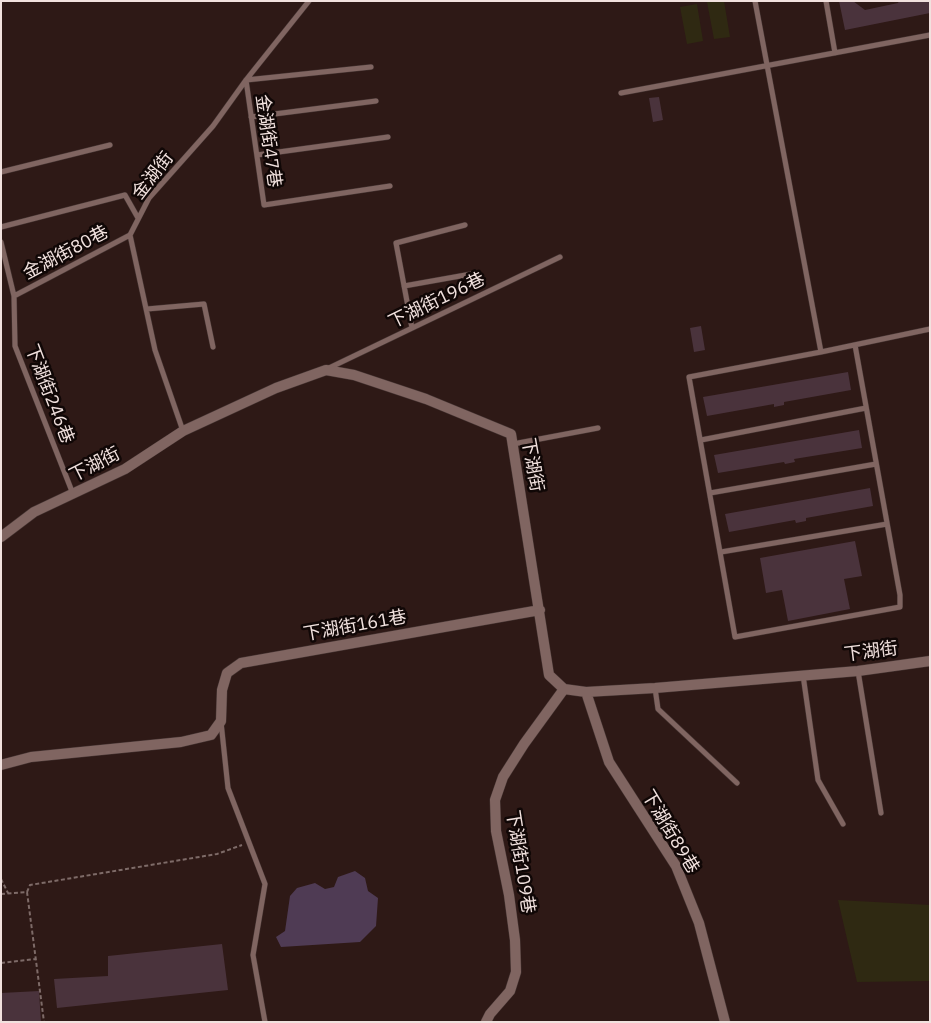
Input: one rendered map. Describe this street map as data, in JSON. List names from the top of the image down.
{
  "streets": {
    "street": [
      "下湖街",
      "下湖街161巷",
      "下湖街89巷",
      "下湖街109巷"
    ],
    "lane": [
      "金湖街47巷",
      "金湖街",
      "金湖街80巷",
      "下湖街196巷",
      "下湖街246巷"
    ]
  },
  "crossings": [
    ["金湖街47巷", "金湖街"],
    ["金湖街", "金湖街80巷"],
    ["金湖街80巷", "下湖街246巷"],
    ["下湖街196巷", "下湖街"],
    ["下湖街246巷", "下湖街"],
    ["下湖街", "下湖街161巷"],
    ["下湖街", "下湖街89巷"],
    ["下湖街", "下湖街109巷"]
  ]
}
